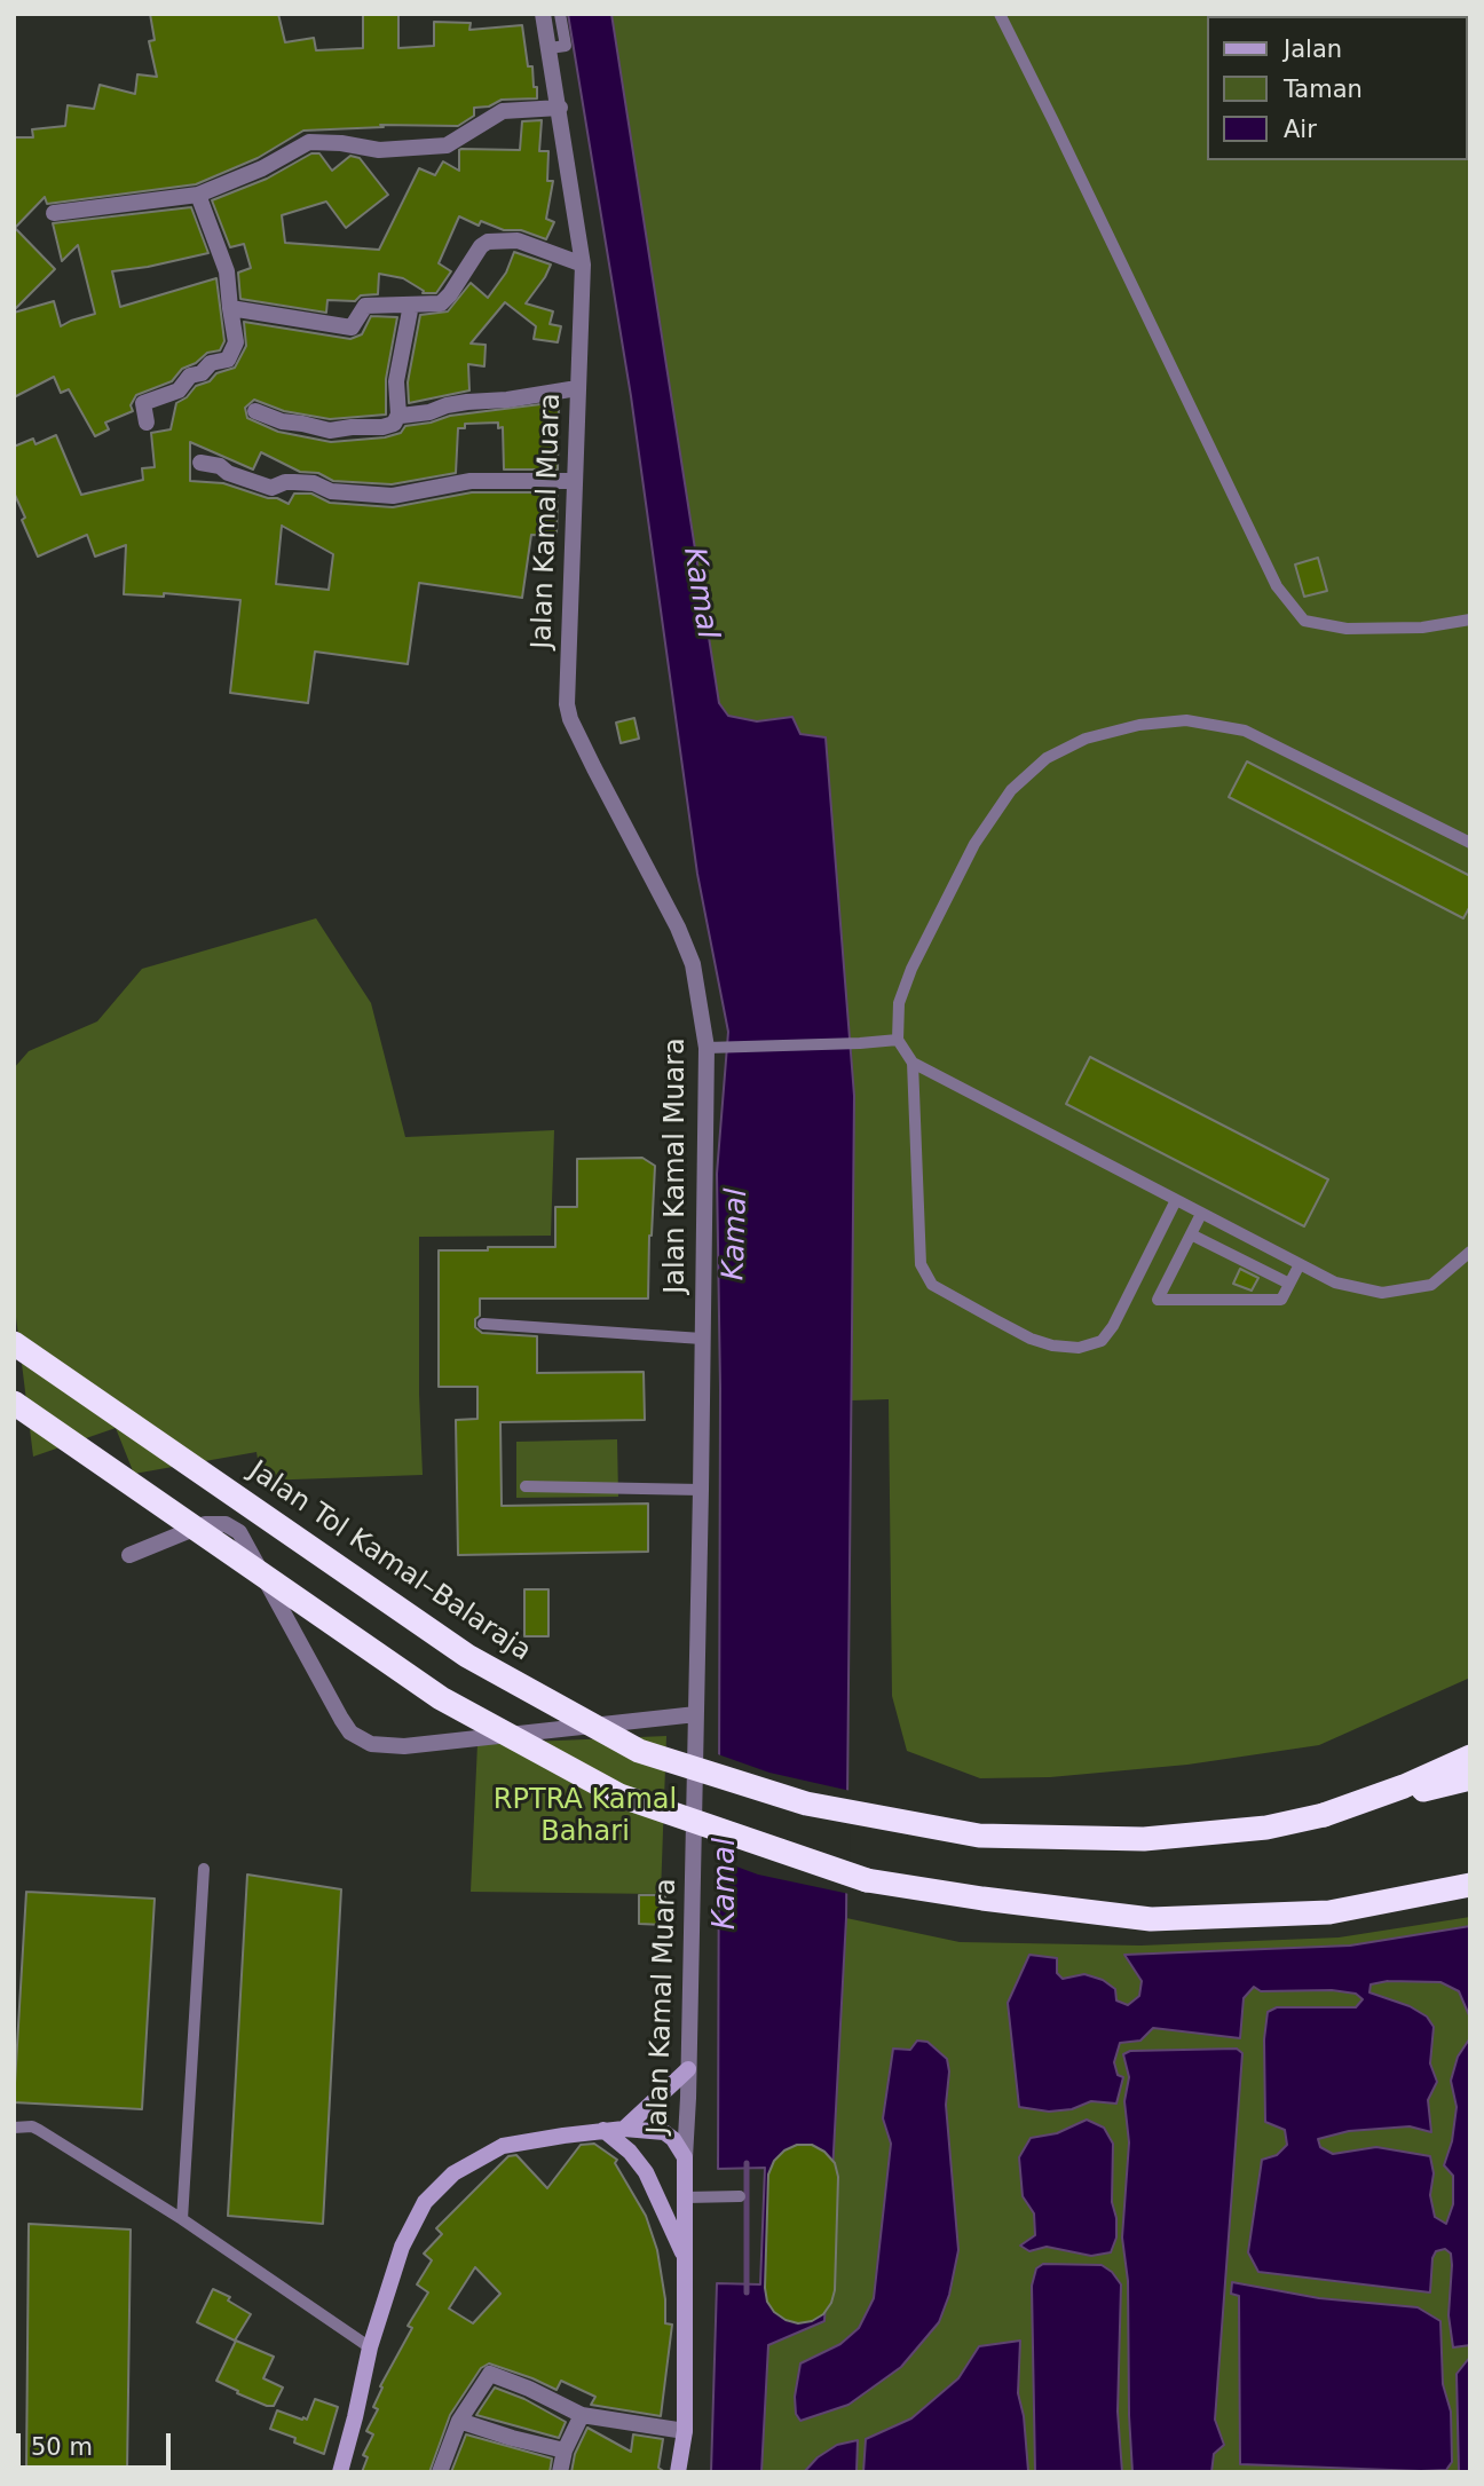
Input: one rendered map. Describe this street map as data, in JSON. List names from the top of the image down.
{
  "streets": {
    "highway": ["Jalan Tol Kamal–Balaraja"],
    "street": ["Jalan Kamal Muara"]
  },
  "water": ["Kamal"],
  "parks": ["RPTRA Kamal Bahari"],
  "legend": ["Jalan", "Taman", "Air"],
  "scale_bar": "50 m"
}
